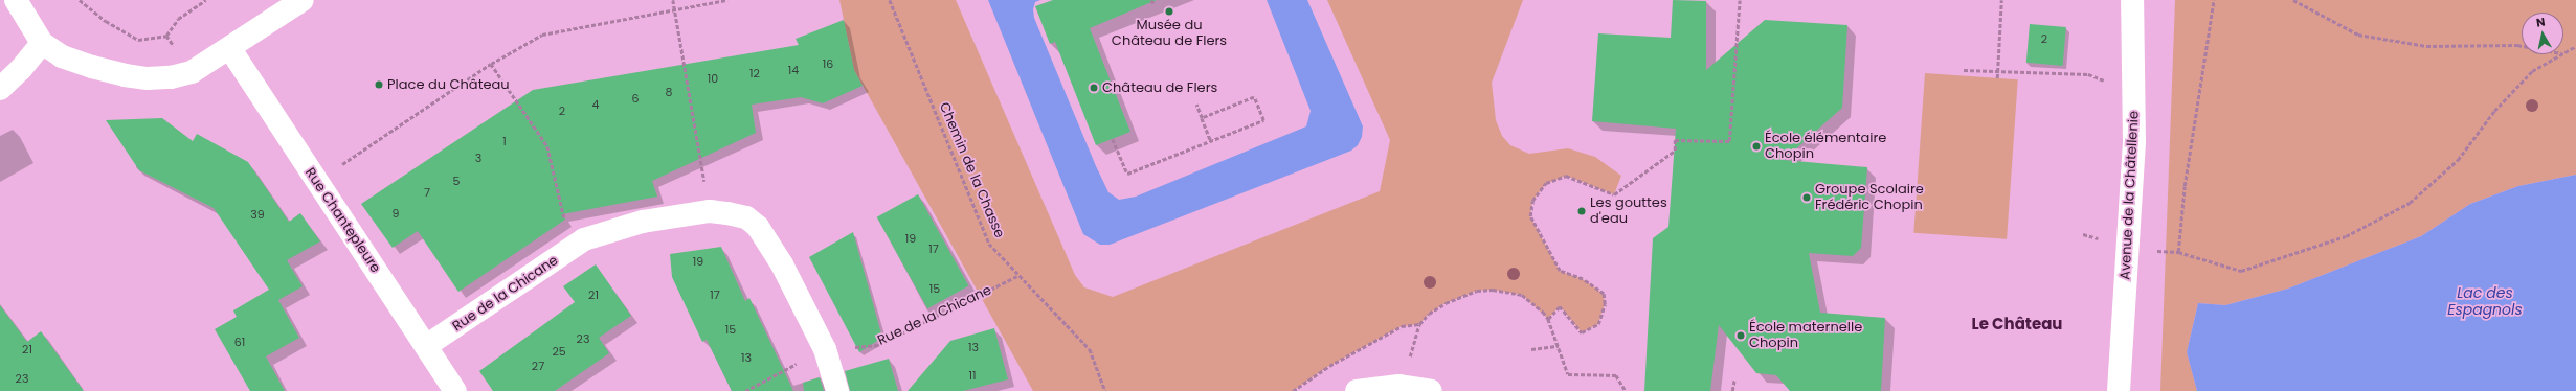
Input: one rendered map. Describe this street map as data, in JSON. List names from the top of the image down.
{
  "streets": {
    "street": ["Avenue de la Châtellenie", "Rue Chantepleure", "Rue de la Chicane"],
    "path": ["Chemin de la Chasse"]
  },
  "crossings": [
    ["Chemin de la Chasse", "Rue de la Chicane"],
    ["Rue Chantepleure", "Rue de la Chicane"]
  ],
  "districts": ["Le Château"],
  "water": ["Lac des Espagnols"],
  "places": [
    "Musée du Château de Flers",
    "Place du Château",
    "Château de Flers",
    "École élémentaire Chopin",
    "Groupe Scolaire Frédéric Chopin",
    "Les gouttes d'eau",
    "École maternelle Chopin"
  ],
  "house_numbers": [
    "2",
    "16",
    "14",
    "12",
    "10",
    "8",
    "6",
    "4",
    "2",
    "1",
    "3",
    "5",
    "7",
    "9",
    "39",
    "19",
    "17",
    "19",
    "15",
    "21",
    "17",
    "15",
    "23",
    "61",
    "13",
    "21",
    "25",
    "13",
    "27",
    "11",
    "23"
  ],
  "north": "top"
}
